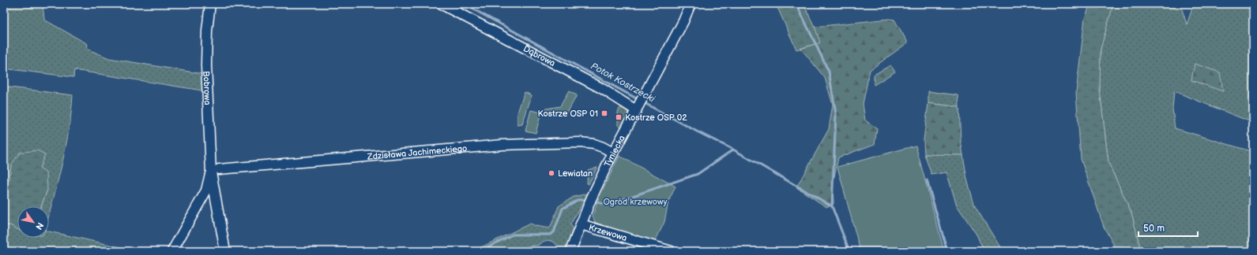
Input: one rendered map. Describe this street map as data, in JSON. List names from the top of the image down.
{
  "streets": {
    "street": [
      "Dąbrowa",
      "Bobrowa",
      "Tyniecka",
      "Zdzisława Jachimeckiego",
      "Krzewowa"
    ]
  },
  "crossings": [
    ["Dąbrowa", "Tyniecka"],
    ["Bobrowa", "Zdzisława Jachimeckiego"],
    ["Tyniecka", "Zdzisława Jachimeckiego"],
    ["Tyniecka", "Krzewowa"]
  ],
  "water": ["Potok Kostrzecki"],
  "parks": ["Ogród krzewowy"],
  "places": {
    "transit": ["Kostrze OSP 01", "Kostrze OSP 02"],
    "other": ["Lewiatan"]
  },
  "scale_bar": "50 m",
  "north": "bottom right"
}
